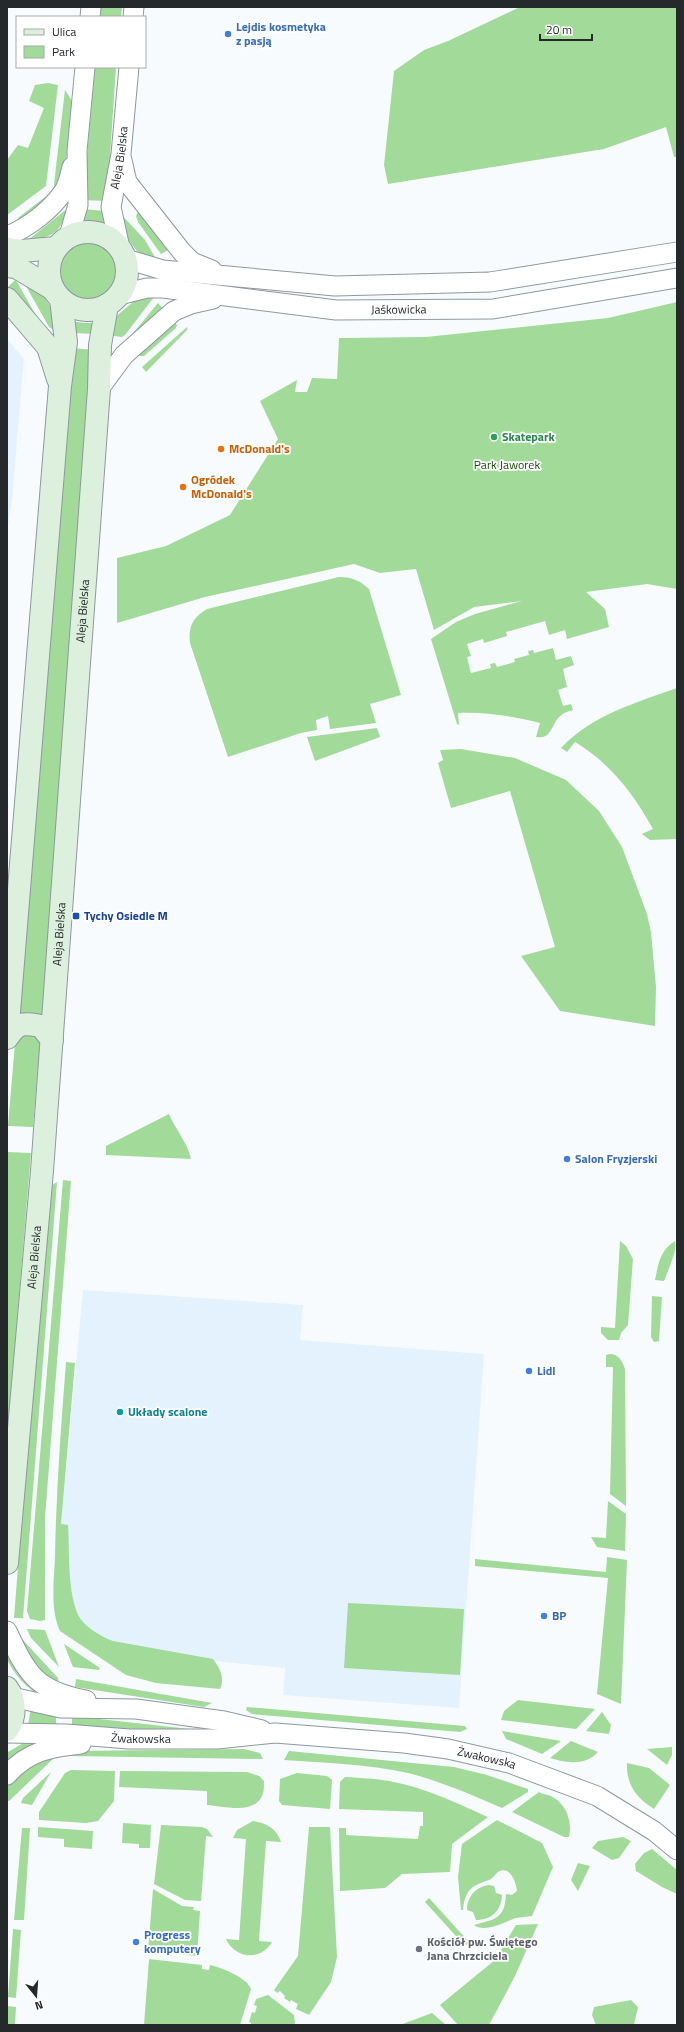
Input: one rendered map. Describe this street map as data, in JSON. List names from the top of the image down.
{
  "streets": {
    "main road": ["Aleja Bielska"],
    "street": ["Jaśkowicka", "Żwakowska"]
  },
  "crossings": [
    ["Aleja Bielska", "Jaśkowicka"]
  ],
  "parks": ["Park Jaworek"],
  "places": {
    "other": [
      "Lejdis kosmetyka z pasją",
      "Skatepark",
      "McDonald's",
      "Ogródek McDonald's",
      "Salon Fryzjerski",
      "Lidl",
      "Układy scalone",
      "BP",
      "Progress komputery",
      "Kościół pw. Świętego Jana Chrzciciela"
    ],
    "transit": ["Tychy Osiedle M"]
  },
  "legend": ["Ulica", "Park"],
  "scale_bar": "20 m",
  "north": "bottom"
}
